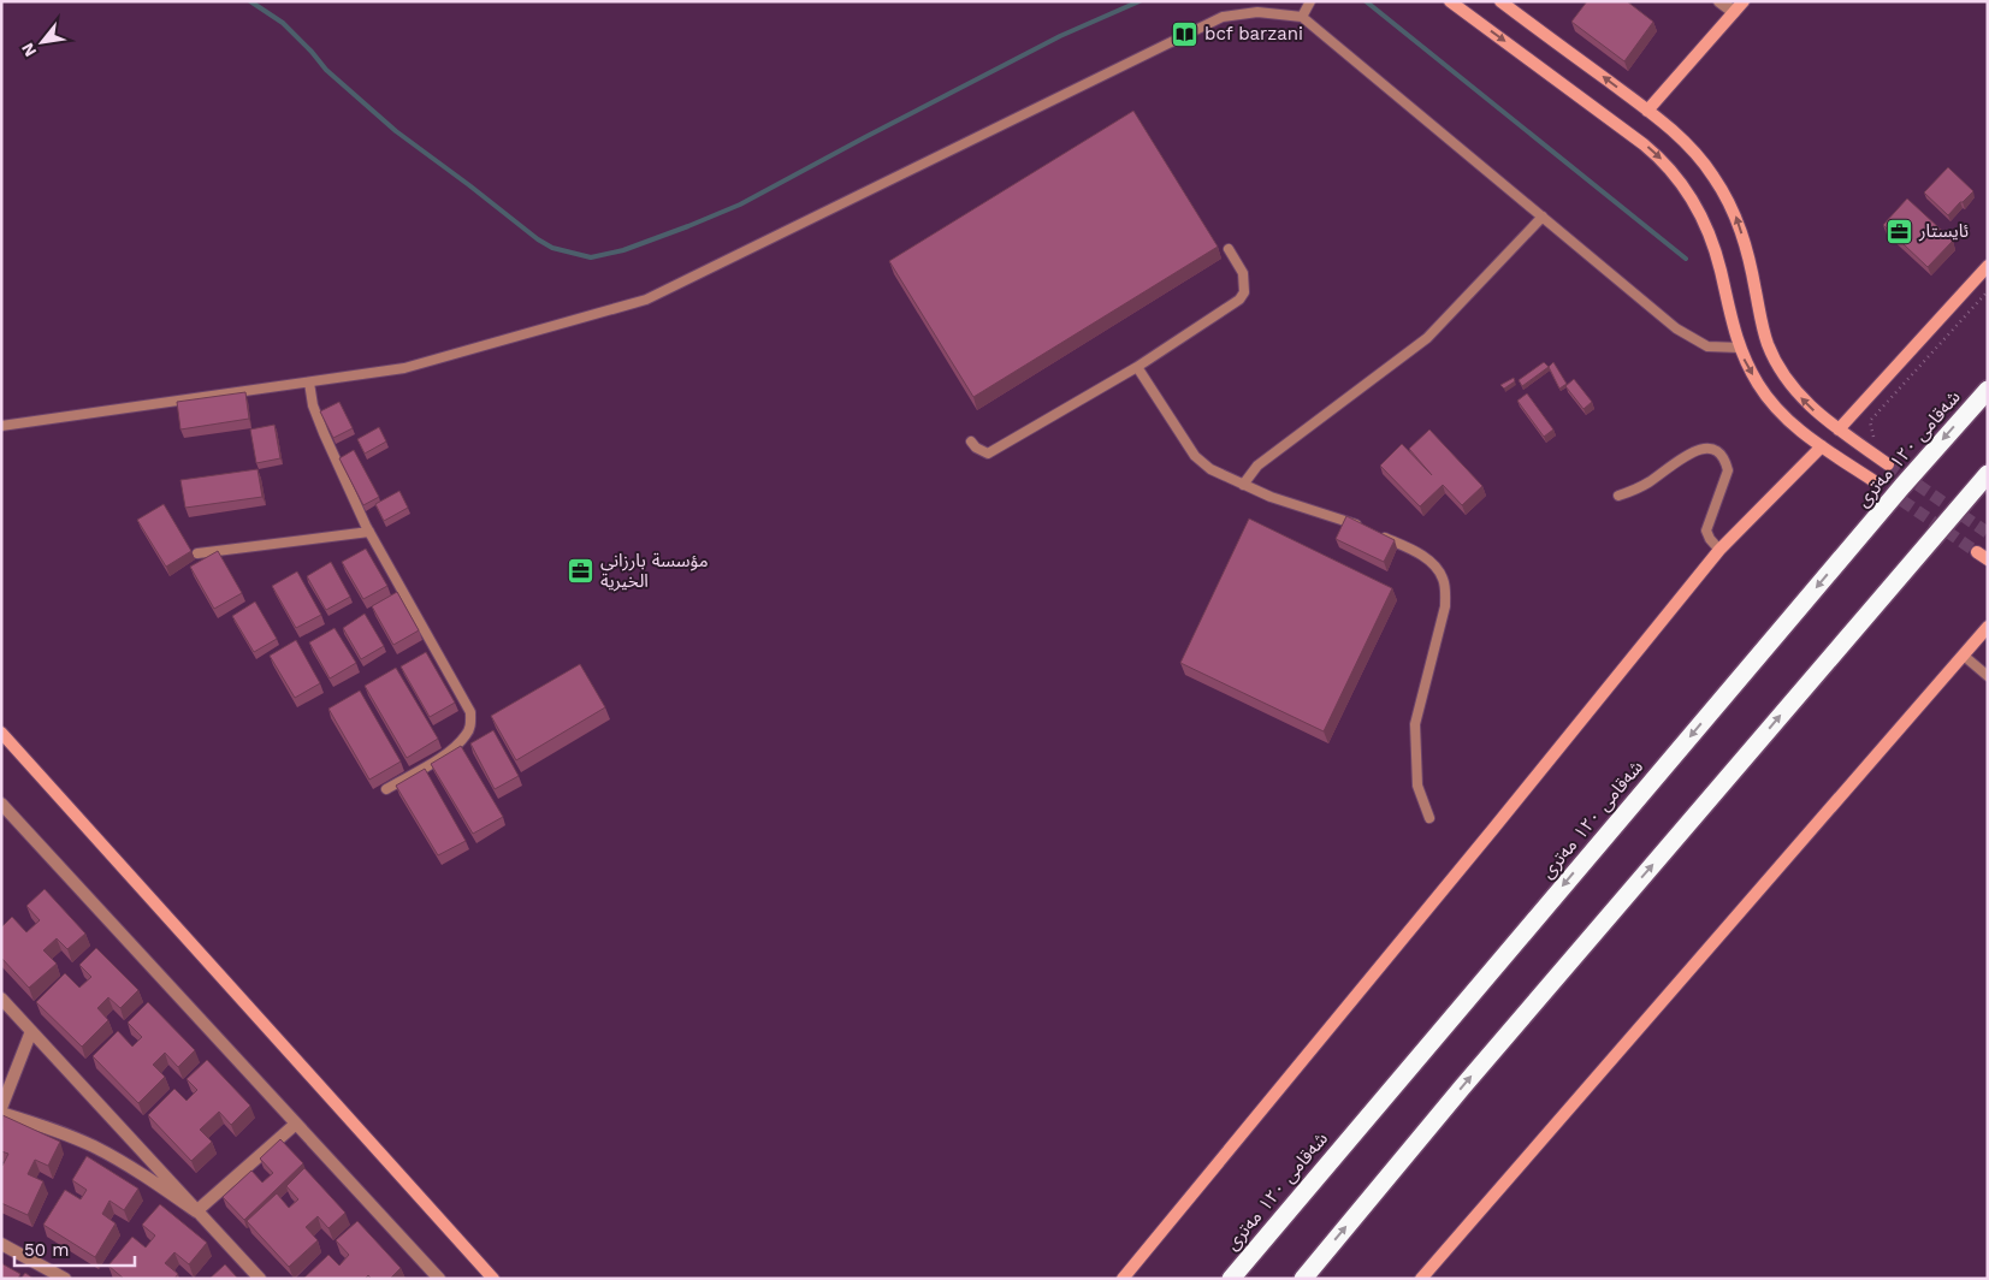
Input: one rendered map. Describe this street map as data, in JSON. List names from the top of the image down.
{
  "streets": {
    "highway": ["شەقامی ١٢٠ مەتری"]
  },
  "places": {
    "library": ["bcf barzani"],
    "office": ["ئایستار", "مؤسسة بارزانی الخیریة"]
  },
  "scale_bar": "50 m",
  "north": "bottom left"
}
